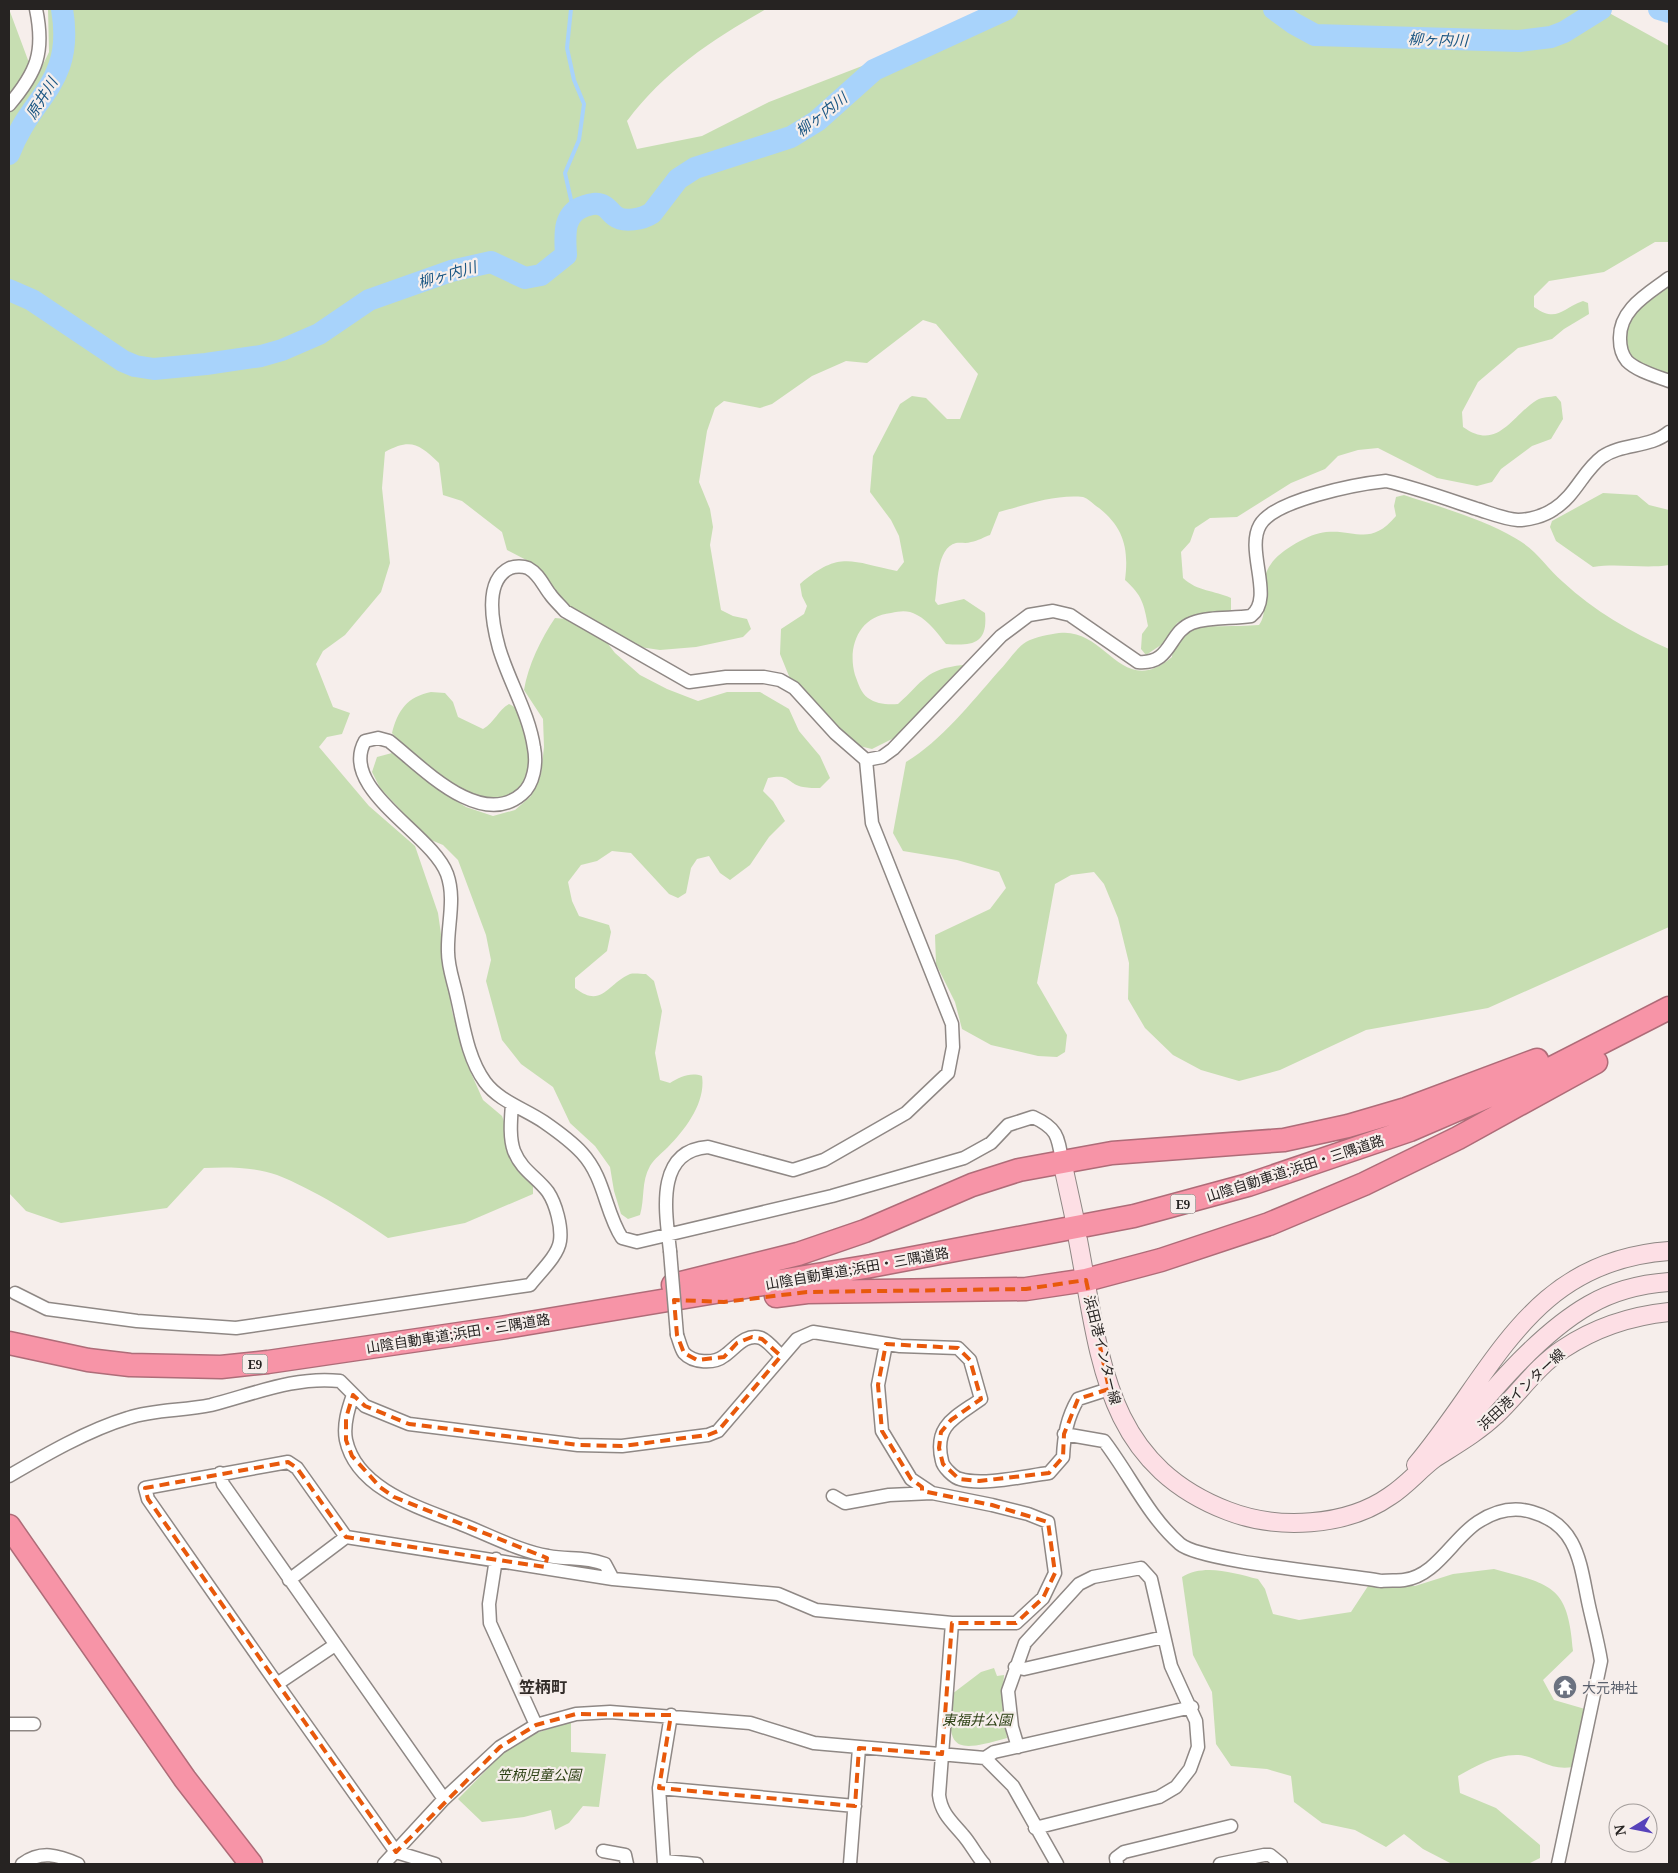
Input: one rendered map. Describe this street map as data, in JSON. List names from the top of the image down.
{
  "streets": {
    "highway": ["山陰自動車道;浜田・三隅道路", "E9"],
    "main road": ["浜田港インター線"]
  },
  "districts": ["笠柄町"],
  "water": ["柳ヶ内川", "原井川"],
  "parks": ["東福井公園", "笠柄児童公園"],
  "places": {
    "temple": ["大元神社"]
  },
  "north": "left"
}
